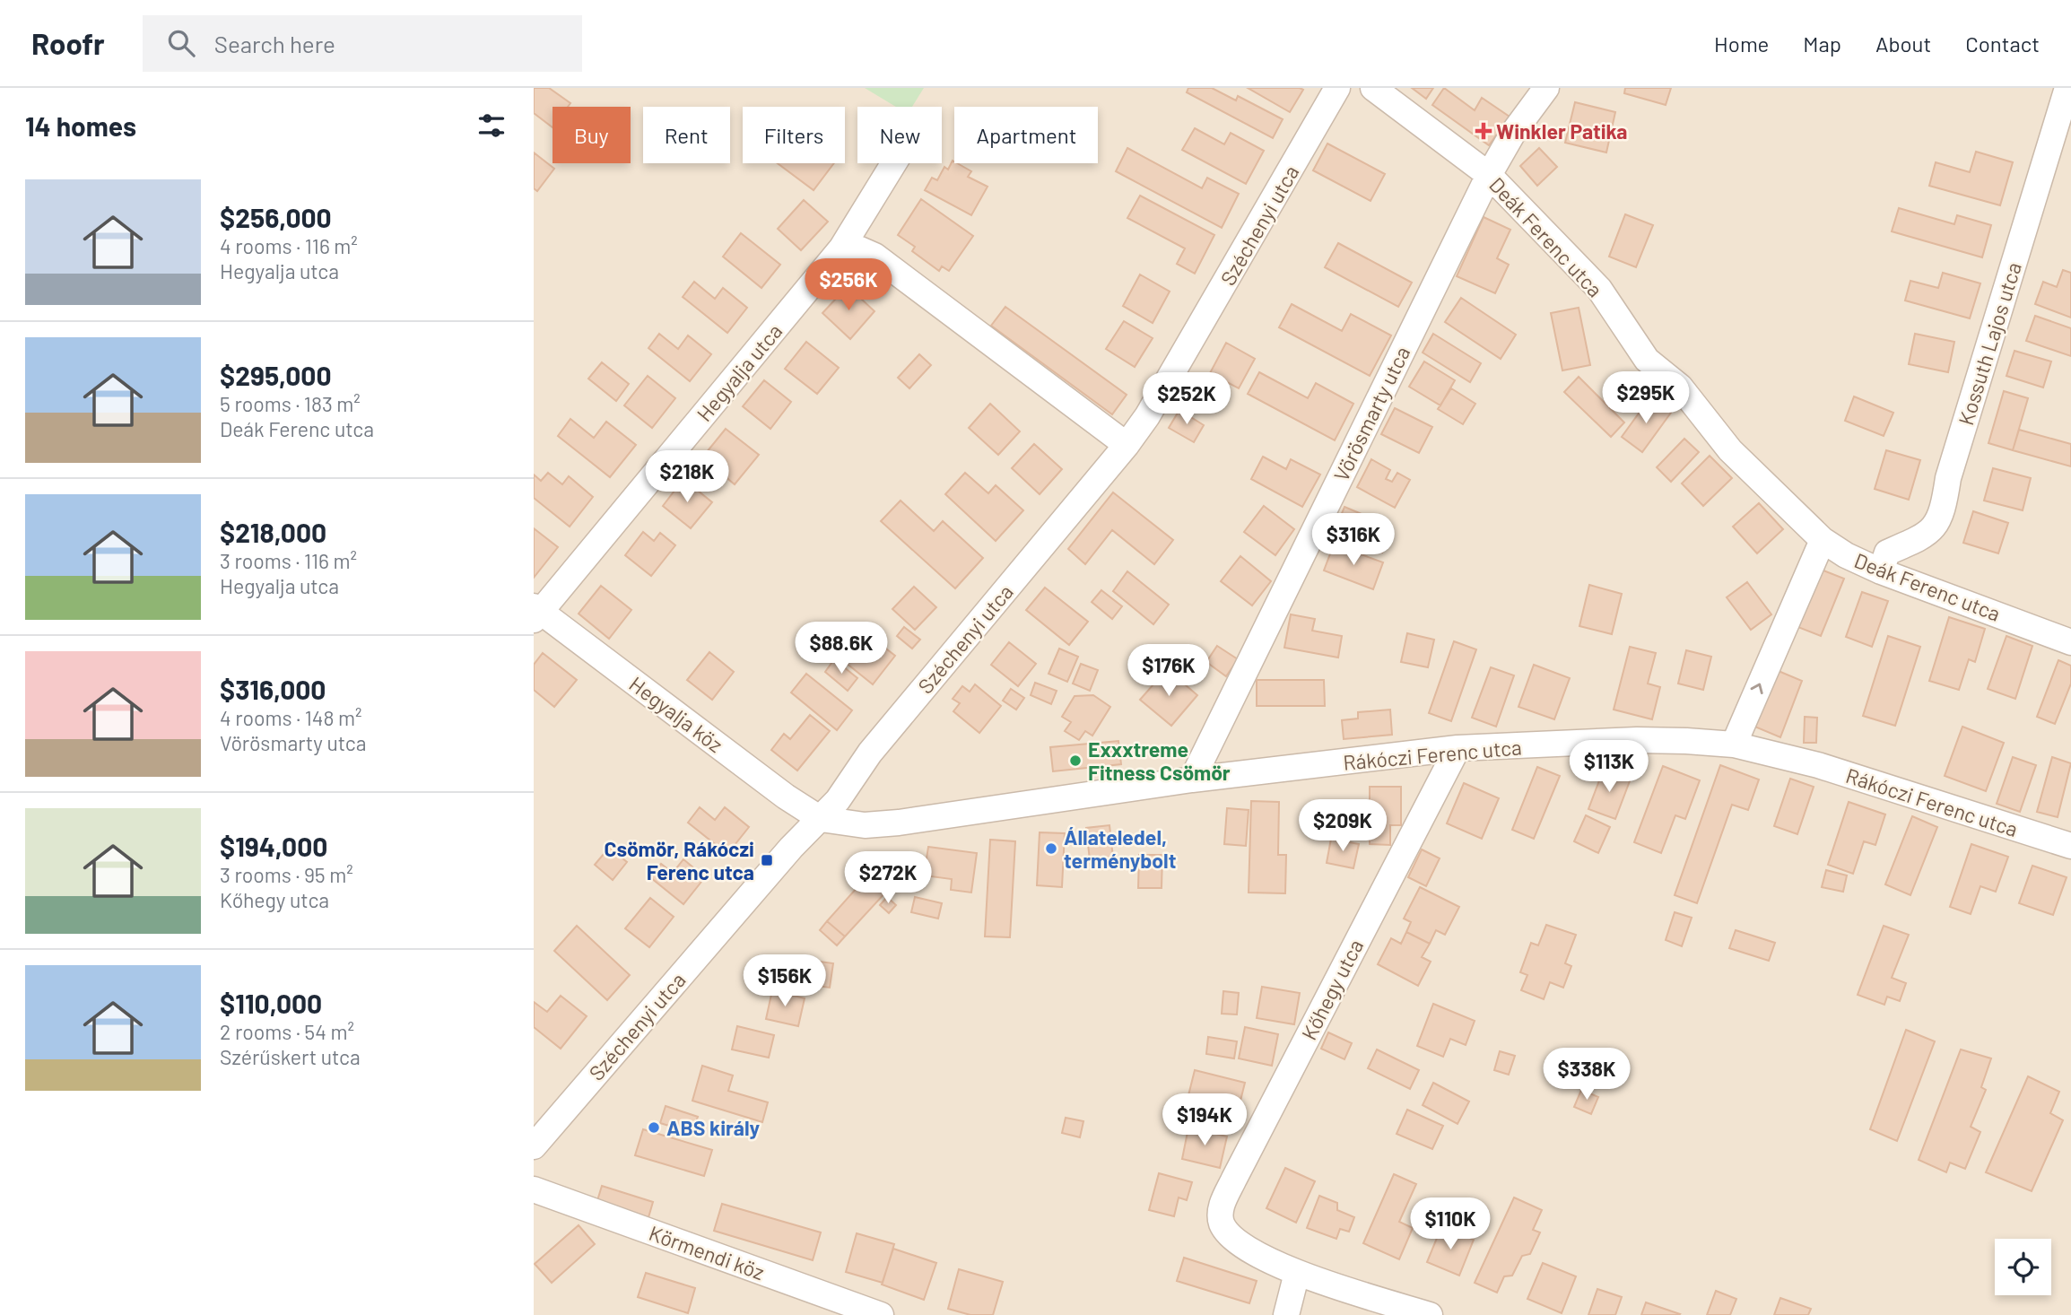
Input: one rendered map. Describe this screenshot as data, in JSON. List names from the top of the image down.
{
  "streets": {
    "street": [
      "Széchenyi utca",
      "Deák Ferenc utca",
      "Kossuth Lajos utca",
      "Hegyalja utca",
      "Vörösmarty utca",
      "Hegyalja köz",
      "Rákóczi Ferenc utca",
      "Kőhegy utca",
      "Körmendi köz"
    ]
  },
  "crossings": [
    ["Széchenyi utca", "Hegyalja köz"],
    ["Széchenyi utca", "Rákóczi Ferenc utca"],
    ["Deák Ferenc utca", "Kossuth Lajos utca"],
    ["Deák Ferenc utca", "Vörösmarty utca"],
    ["Hegyalja utca", "Hegyalja köz"],
    ["Vörösmarty utca", "Rákóczi Ferenc utca"],
    ["Hegyalja köz", "Rákóczi Ferenc utca"],
    ["Rákóczi Ferenc utca", "Kőhegy utca"]
  ],
  "places": {
    "health": ["Winkler Patika"],
    "other": ["Exxxtreme Fitness Csömör", "Állateledel, terménybolt", "ABS király"],
    "transit": ["Csömör, Rákóczi Ferenc utca"]
  },
  "page": {
    "header": "Roofr",
    "search": "Search here",
    "nav": [
      "Home",
      "Map",
      "About",
      "Contact"
    ],
    "heading": "14 homes",
    "chip": [
      "Buy",
      "Rent",
      "Filters",
      "New",
      "Apartment"
    ],
    "list": [
      {
        "name": "$256,000",
        "note": "4 rooms · 116 m² · Hegyalja utca"
      },
      {
        "name": "$295,000",
        "note": "5 rooms · 183 m² · Deák Ferenc utca"
      },
      {
        "name": "$218,000",
        "note": "3 rooms · 116 m² · Hegyalja utca"
      },
      {
        "name": "$316,000",
        "note": "4 rooms · 148 m² · Vörösmarty utca"
      },
      {
        "name": "$194,000",
        "note": "3 rooms · 95 m² · Kőhegy utca"
      },
      {
        "name": "$110,000",
        "note": "2 rooms · 54 m² · Szérűskert utca"
      }
    ],
    "price": [
      "$256K",
      "$295K",
      "$252K",
      "$218K",
      "$316K",
      "$88.6K",
      "$176K",
      "$113K",
      "$209K",
      "$272K",
      "$156K",
      "$338K",
      "$194K",
      "$110K"
    ]
  }
}
